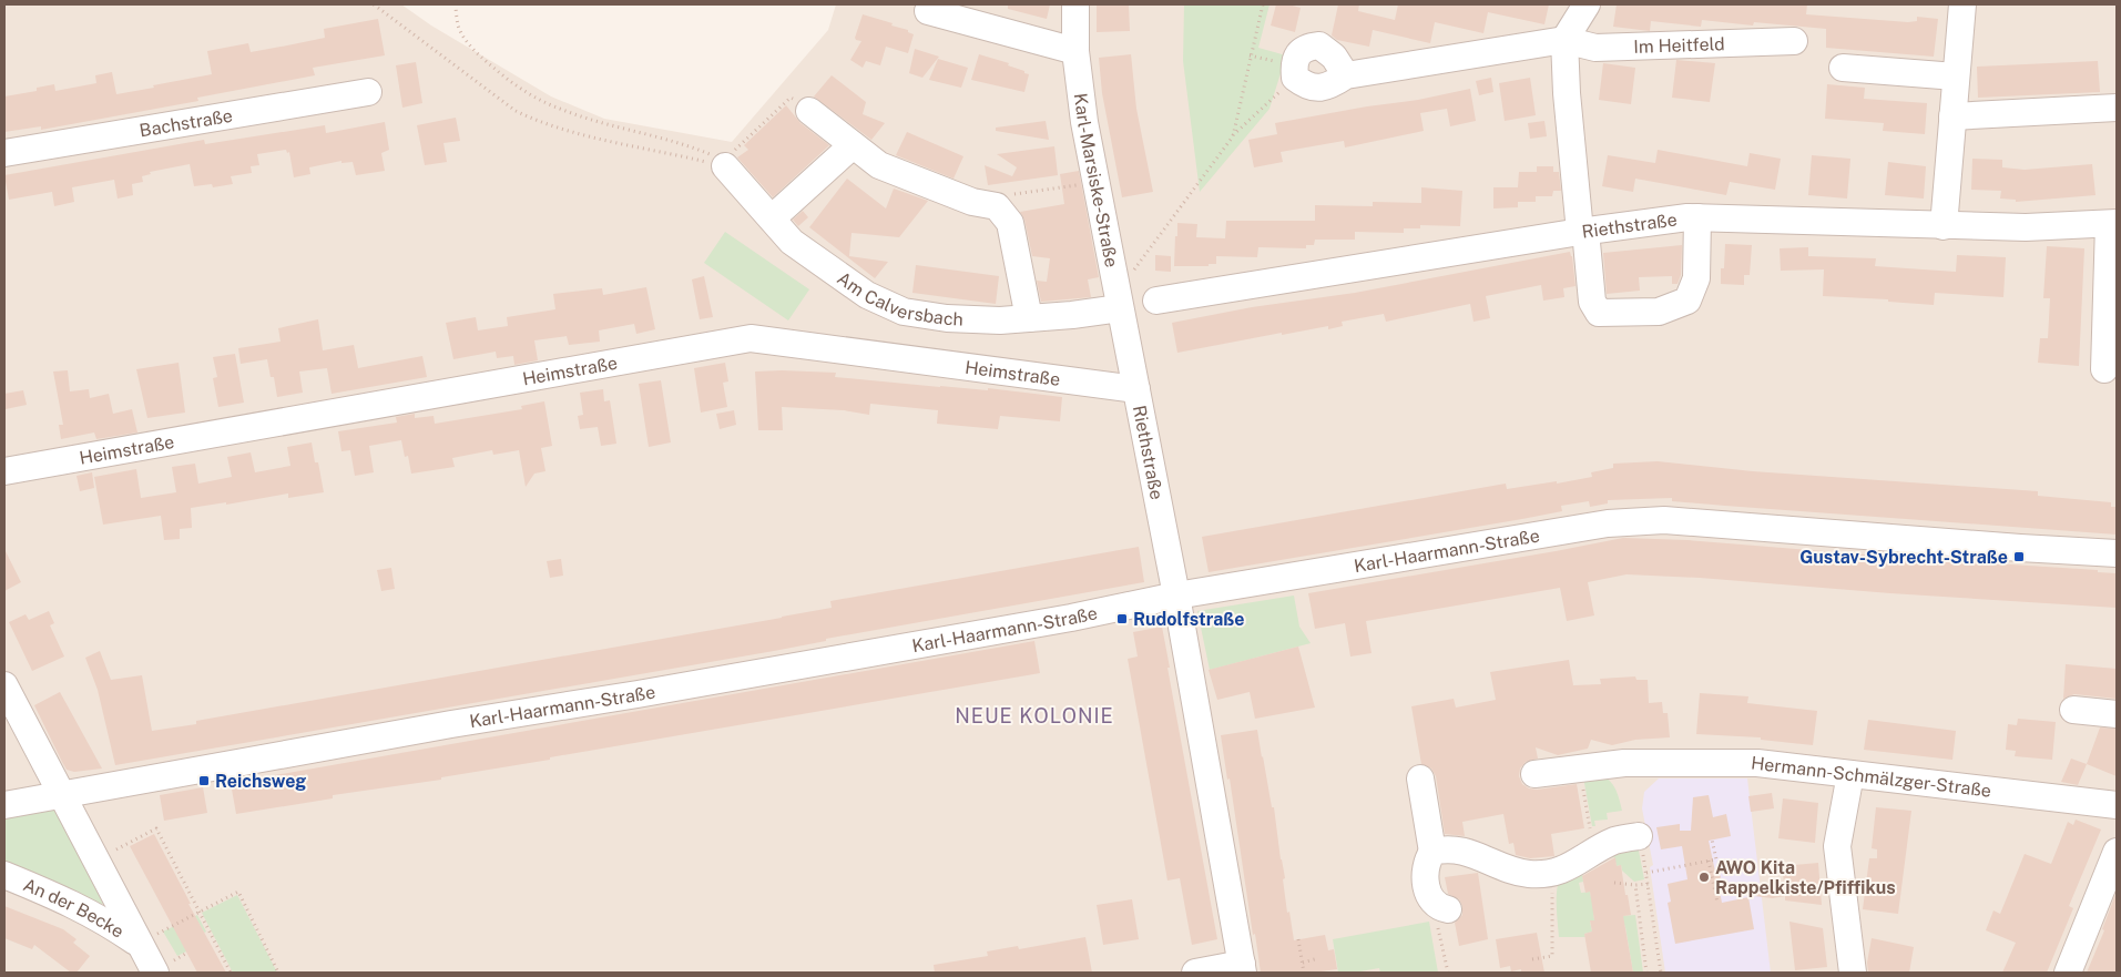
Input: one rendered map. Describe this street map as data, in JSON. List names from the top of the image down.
{
  "streets": {
    "street": [
      "Im Heitfeld",
      "Bachstraße",
      "Karl-Marsiske-Straße",
      "Riethstraße",
      "Am Calversbach",
      "Heimstraße",
      "Karl-Haarmann-Straße",
      "Hermann-Schmälzger-Straße",
      "An der Becke"
    ]
  },
  "crossings": [
    ["Karl-Marsiske-Straße", "Riethstraße"],
    ["Karl-Marsiske-Straße", "Am Calversbach"],
    ["Riethstraße", "Am Calversbach"],
    ["Riethstraße", "Heimstraße"],
    ["Riethstraße", "Karl-Haarmann-Straße"]
  ],
  "districts": ["NEUE KOLONIE"],
  "places": {
    "transit": ["Gustav-Sybrecht-Straße", "Rudolfstraße", "Reichsweg"],
    "other": ["AWO Kita Rappelkiste/Pfiffikus"]
  }
}
